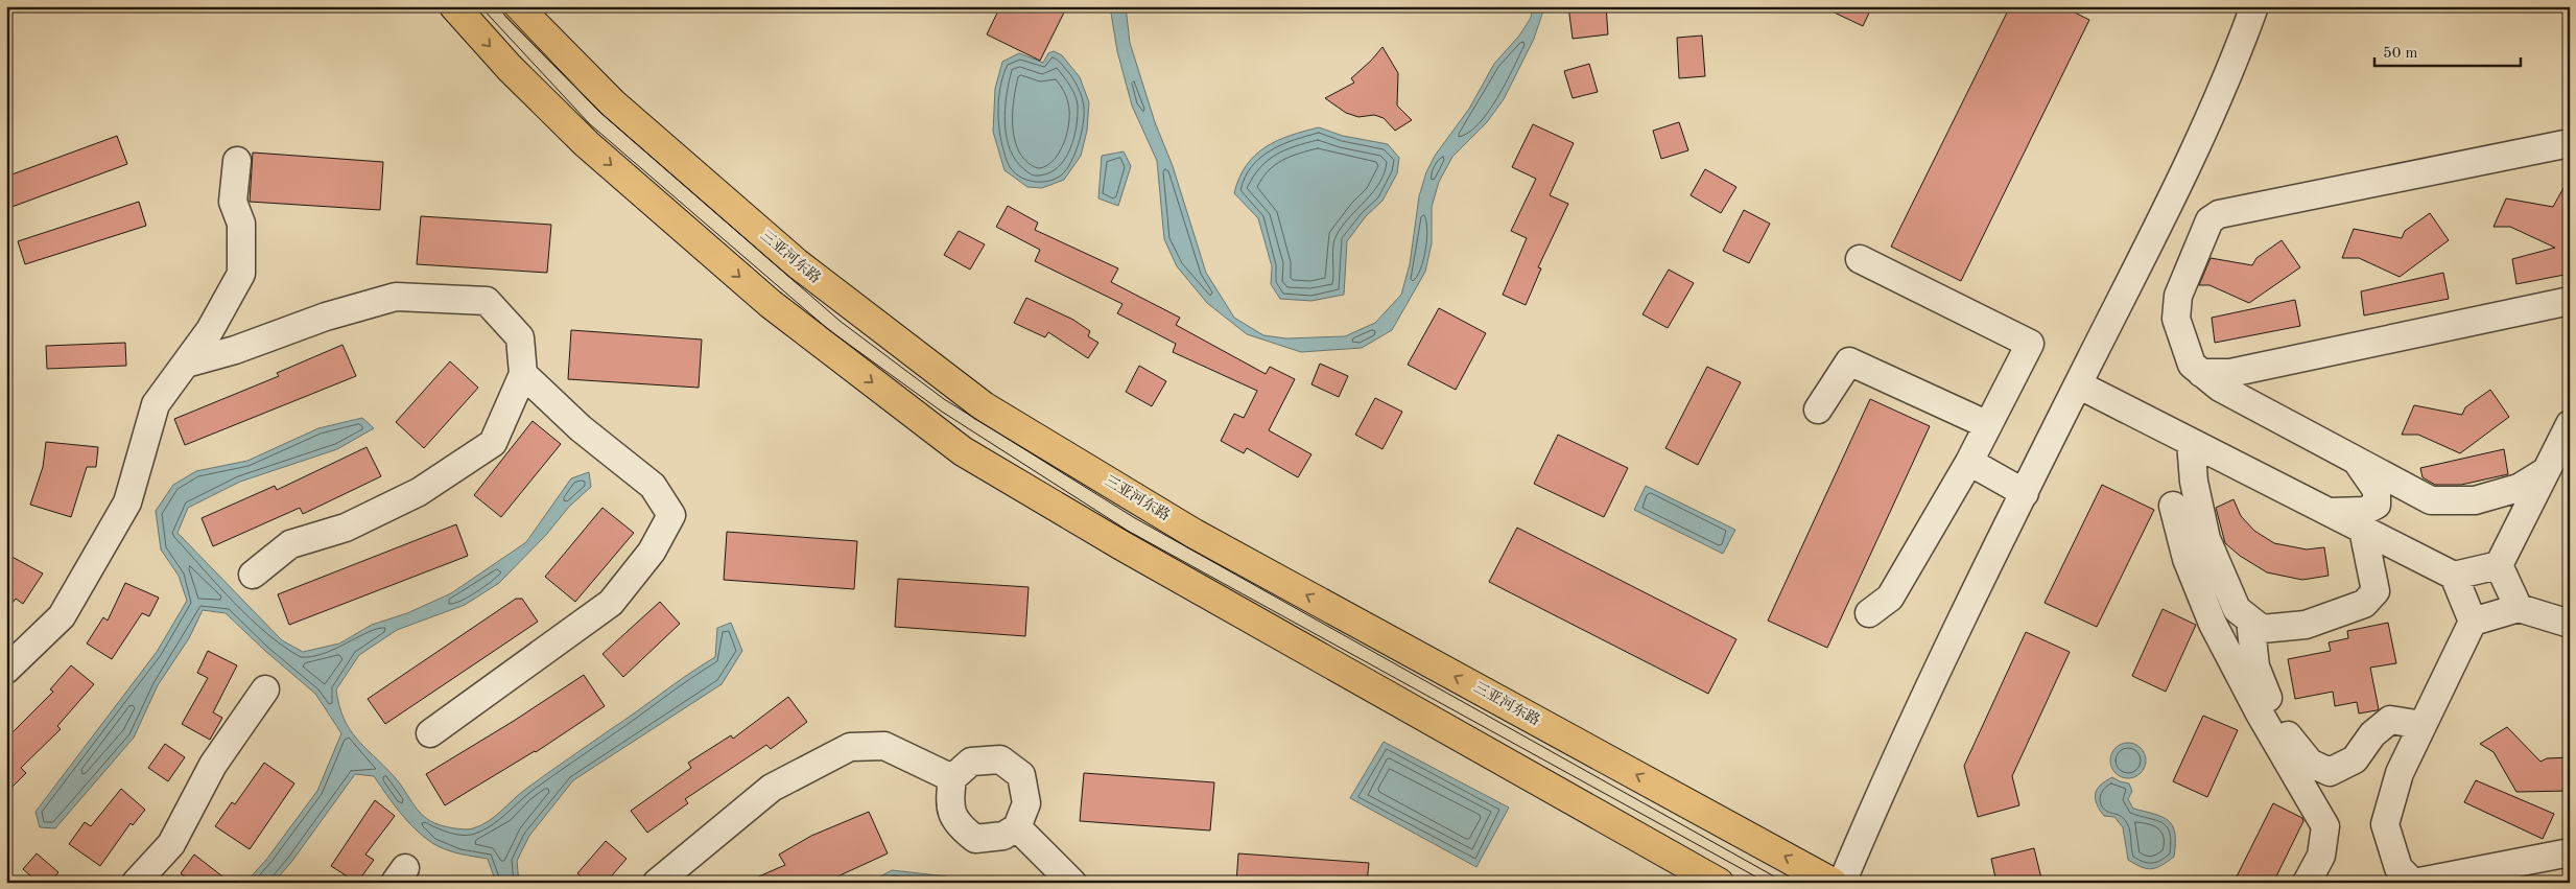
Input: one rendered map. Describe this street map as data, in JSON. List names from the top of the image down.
{
  "streets": {
    "main road": ["三亚河东路"]
  },
  "scale_bar": "50 m"
}
